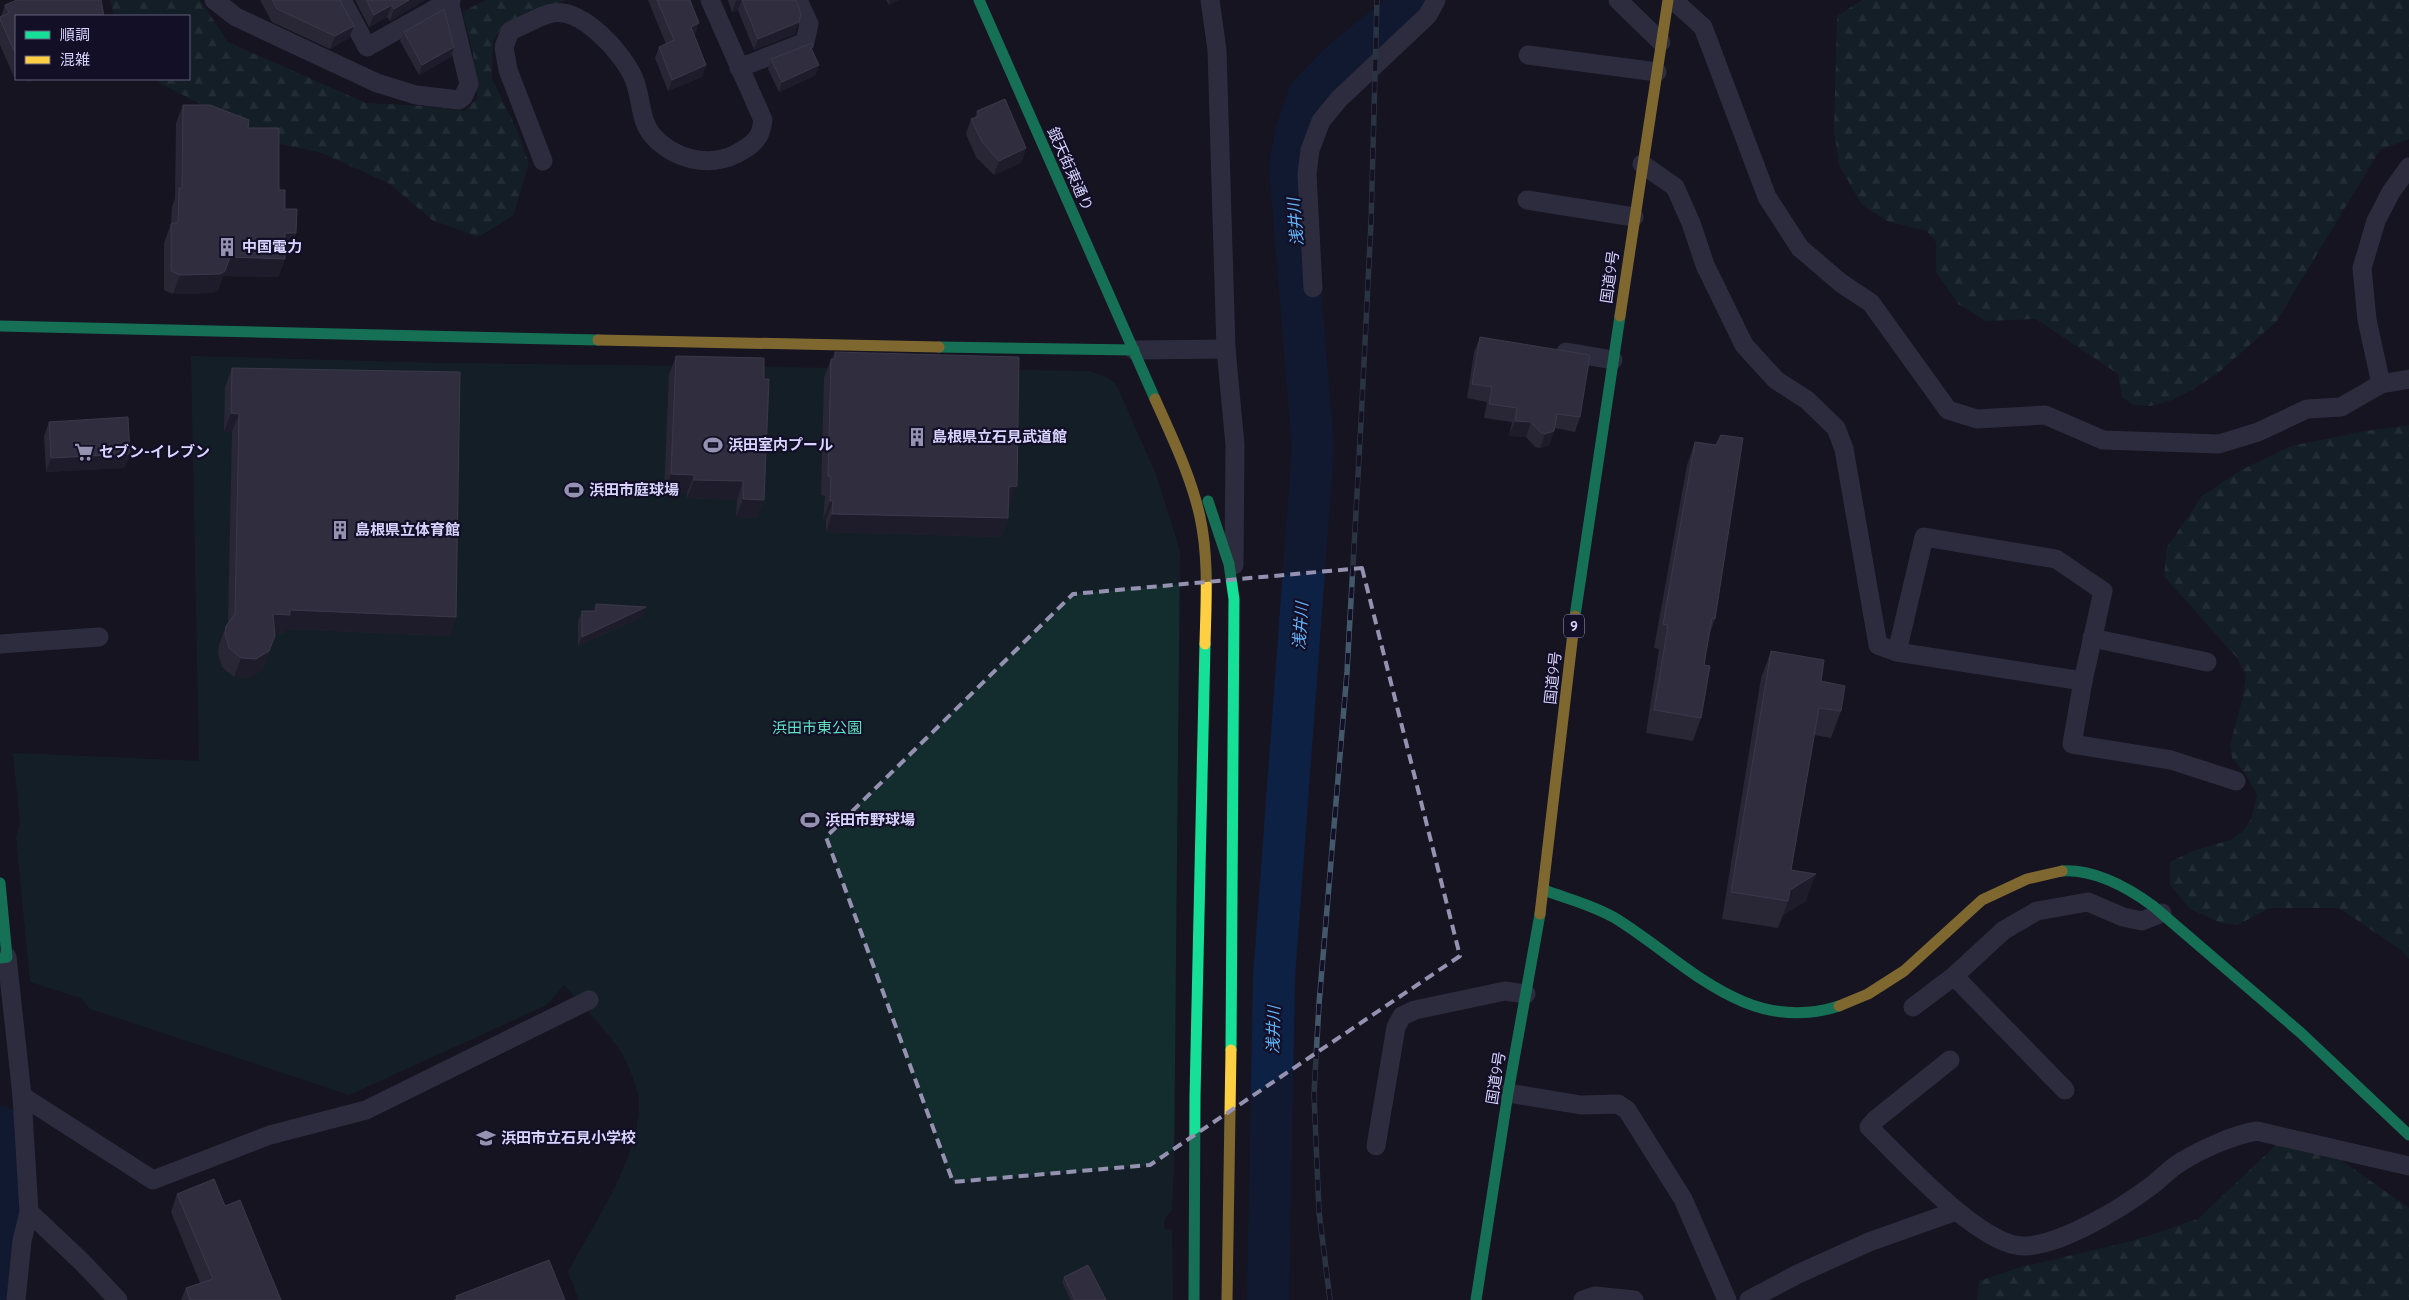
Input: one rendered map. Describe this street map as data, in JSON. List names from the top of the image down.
{
  "streets": {
    "main road": ["銀天街東通り", "国道9号", "9"]
  },
  "water": ["浅井川"],
  "parks": ["浜田市東公園"],
  "places": {
    "building": ["中国電力", "島根県立石見武道館", "島根県立体育館"],
    "sports": ["浜田室内プール", "浜田市庭球場", "浜田市野球場"],
    "supermarket": ["セブン-イレブン"],
    "school or university": ["浜田市立石見小学校"]
  },
  "legend": ["順調", "混雑"]
}
